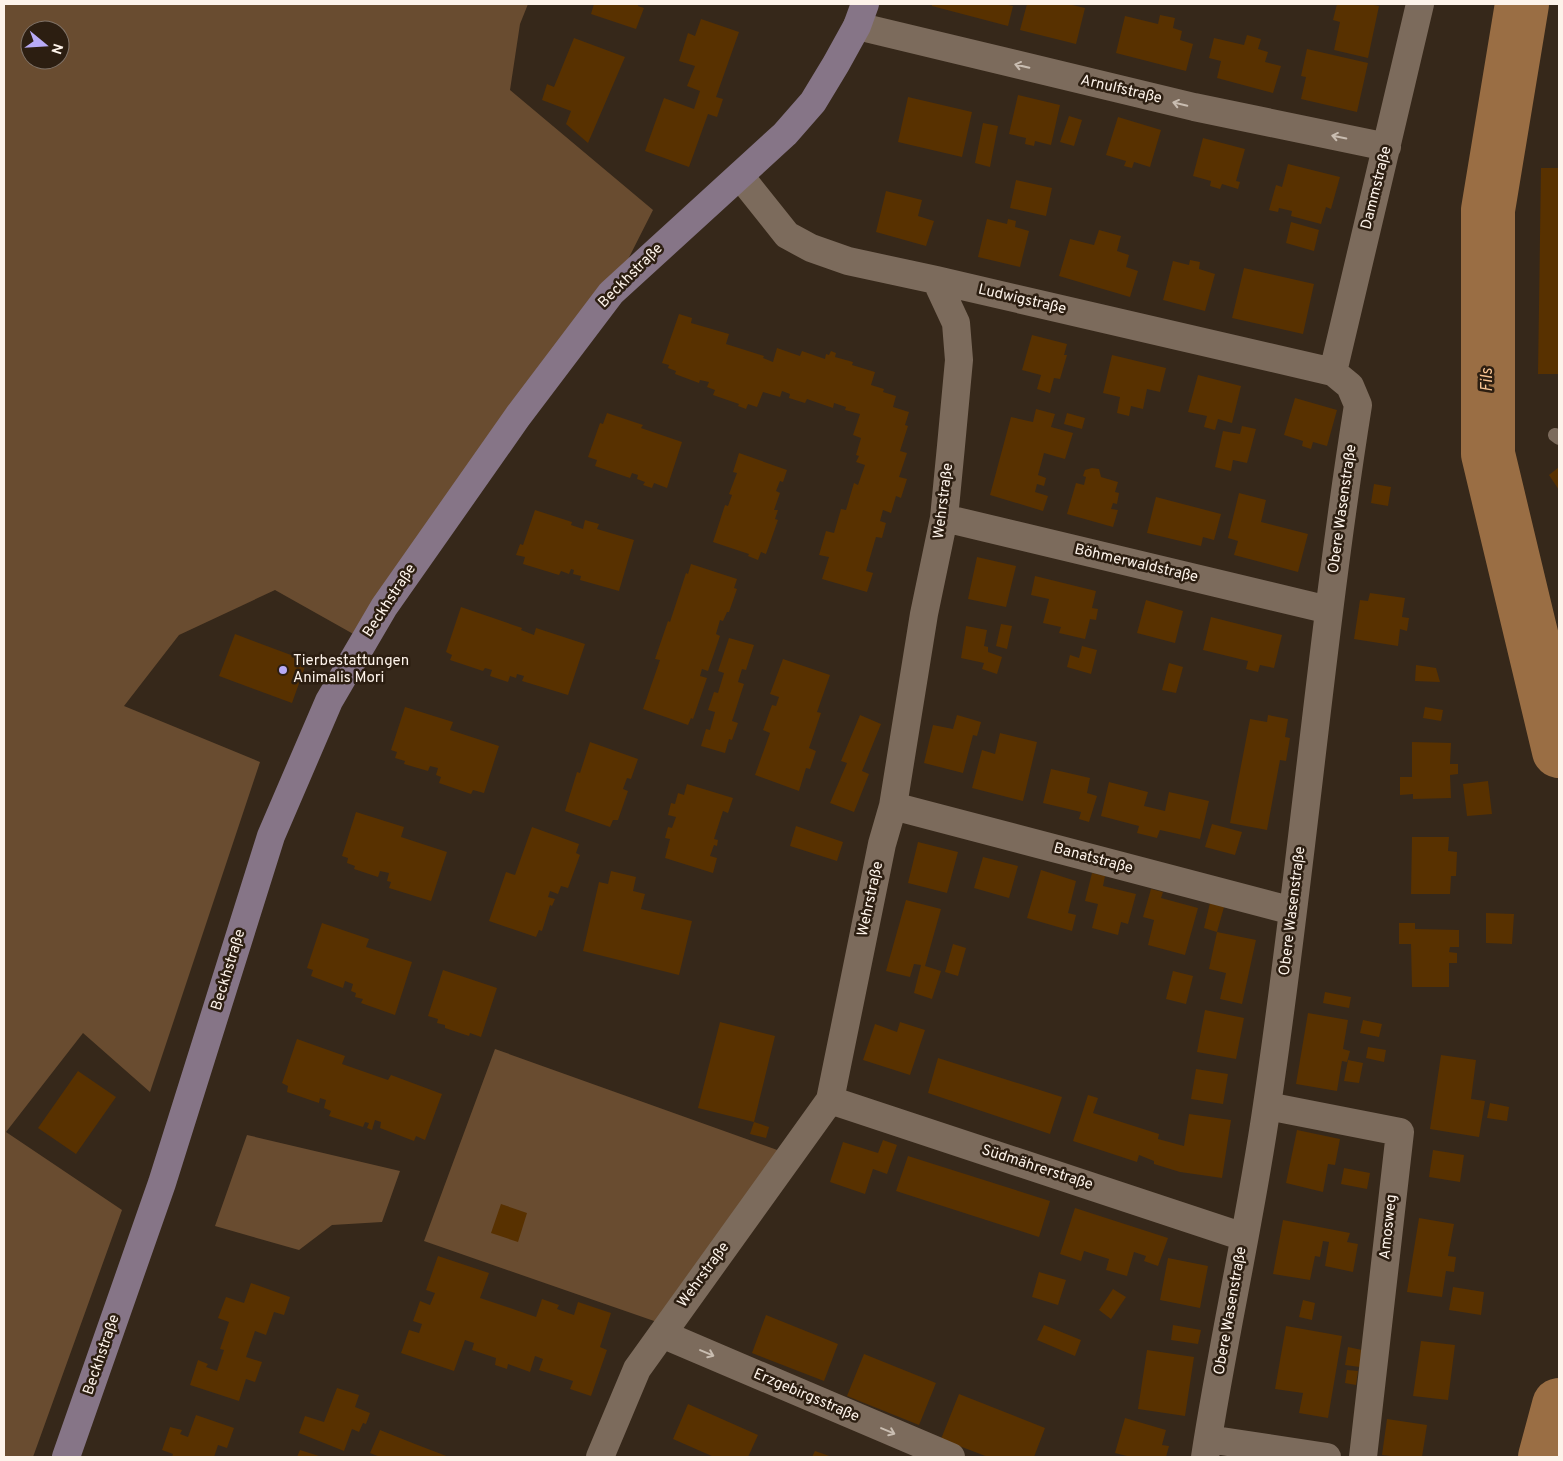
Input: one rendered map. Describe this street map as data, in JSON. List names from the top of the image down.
{
  "streets": {
    "street": [
      "Arnulfstraße",
      "Dammstraße",
      "Beckhstraße",
      "Ludwigstraße",
      "Wehrstraße",
      "Obere Wasenstraße",
      "Böhmerwaldstraße",
      "Banatstraße",
      "Südmährerstraße",
      "Amosweg",
      "Erzgebirgsstraße"
    ]
  },
  "crossings": [
    ["Arnulfstraße", "Dammstraße"],
    ["Arnulfstraße", "Beckhstraße"],
    ["Dammstraße", "Ludwigstraße"],
    ["Dammstraße", "Obere Wasenstraße"],
    ["Beckhstraße", "Ludwigstraße"],
    ["Ludwigstraße", "Wehrstraße"],
    ["Ludwigstraße", "Obere Wasenstraße"],
    ["Wehrstraße", "Böhmerwaldstraße"],
    ["Wehrstraße", "Banatstraße"],
    ["Wehrstraße", "Südmährerstraße"],
    ["Wehrstraße", "Erzgebirgsstraße"],
    ["Obere Wasenstraße", "Böhmerwaldstraße"],
    ["Obere Wasenstraße", "Banatstraße"],
    ["Obere Wasenstraße", "Südmährerstraße"],
    ["Obere Wasenstraße", "Amosweg"]
  ],
  "one_way": ["Arnulfstraße", "Erzgebirgsstraße"],
  "water": ["Fils"],
  "places": ["Tierbestattungen Animalis Mori"],
  "north": "right"
}
